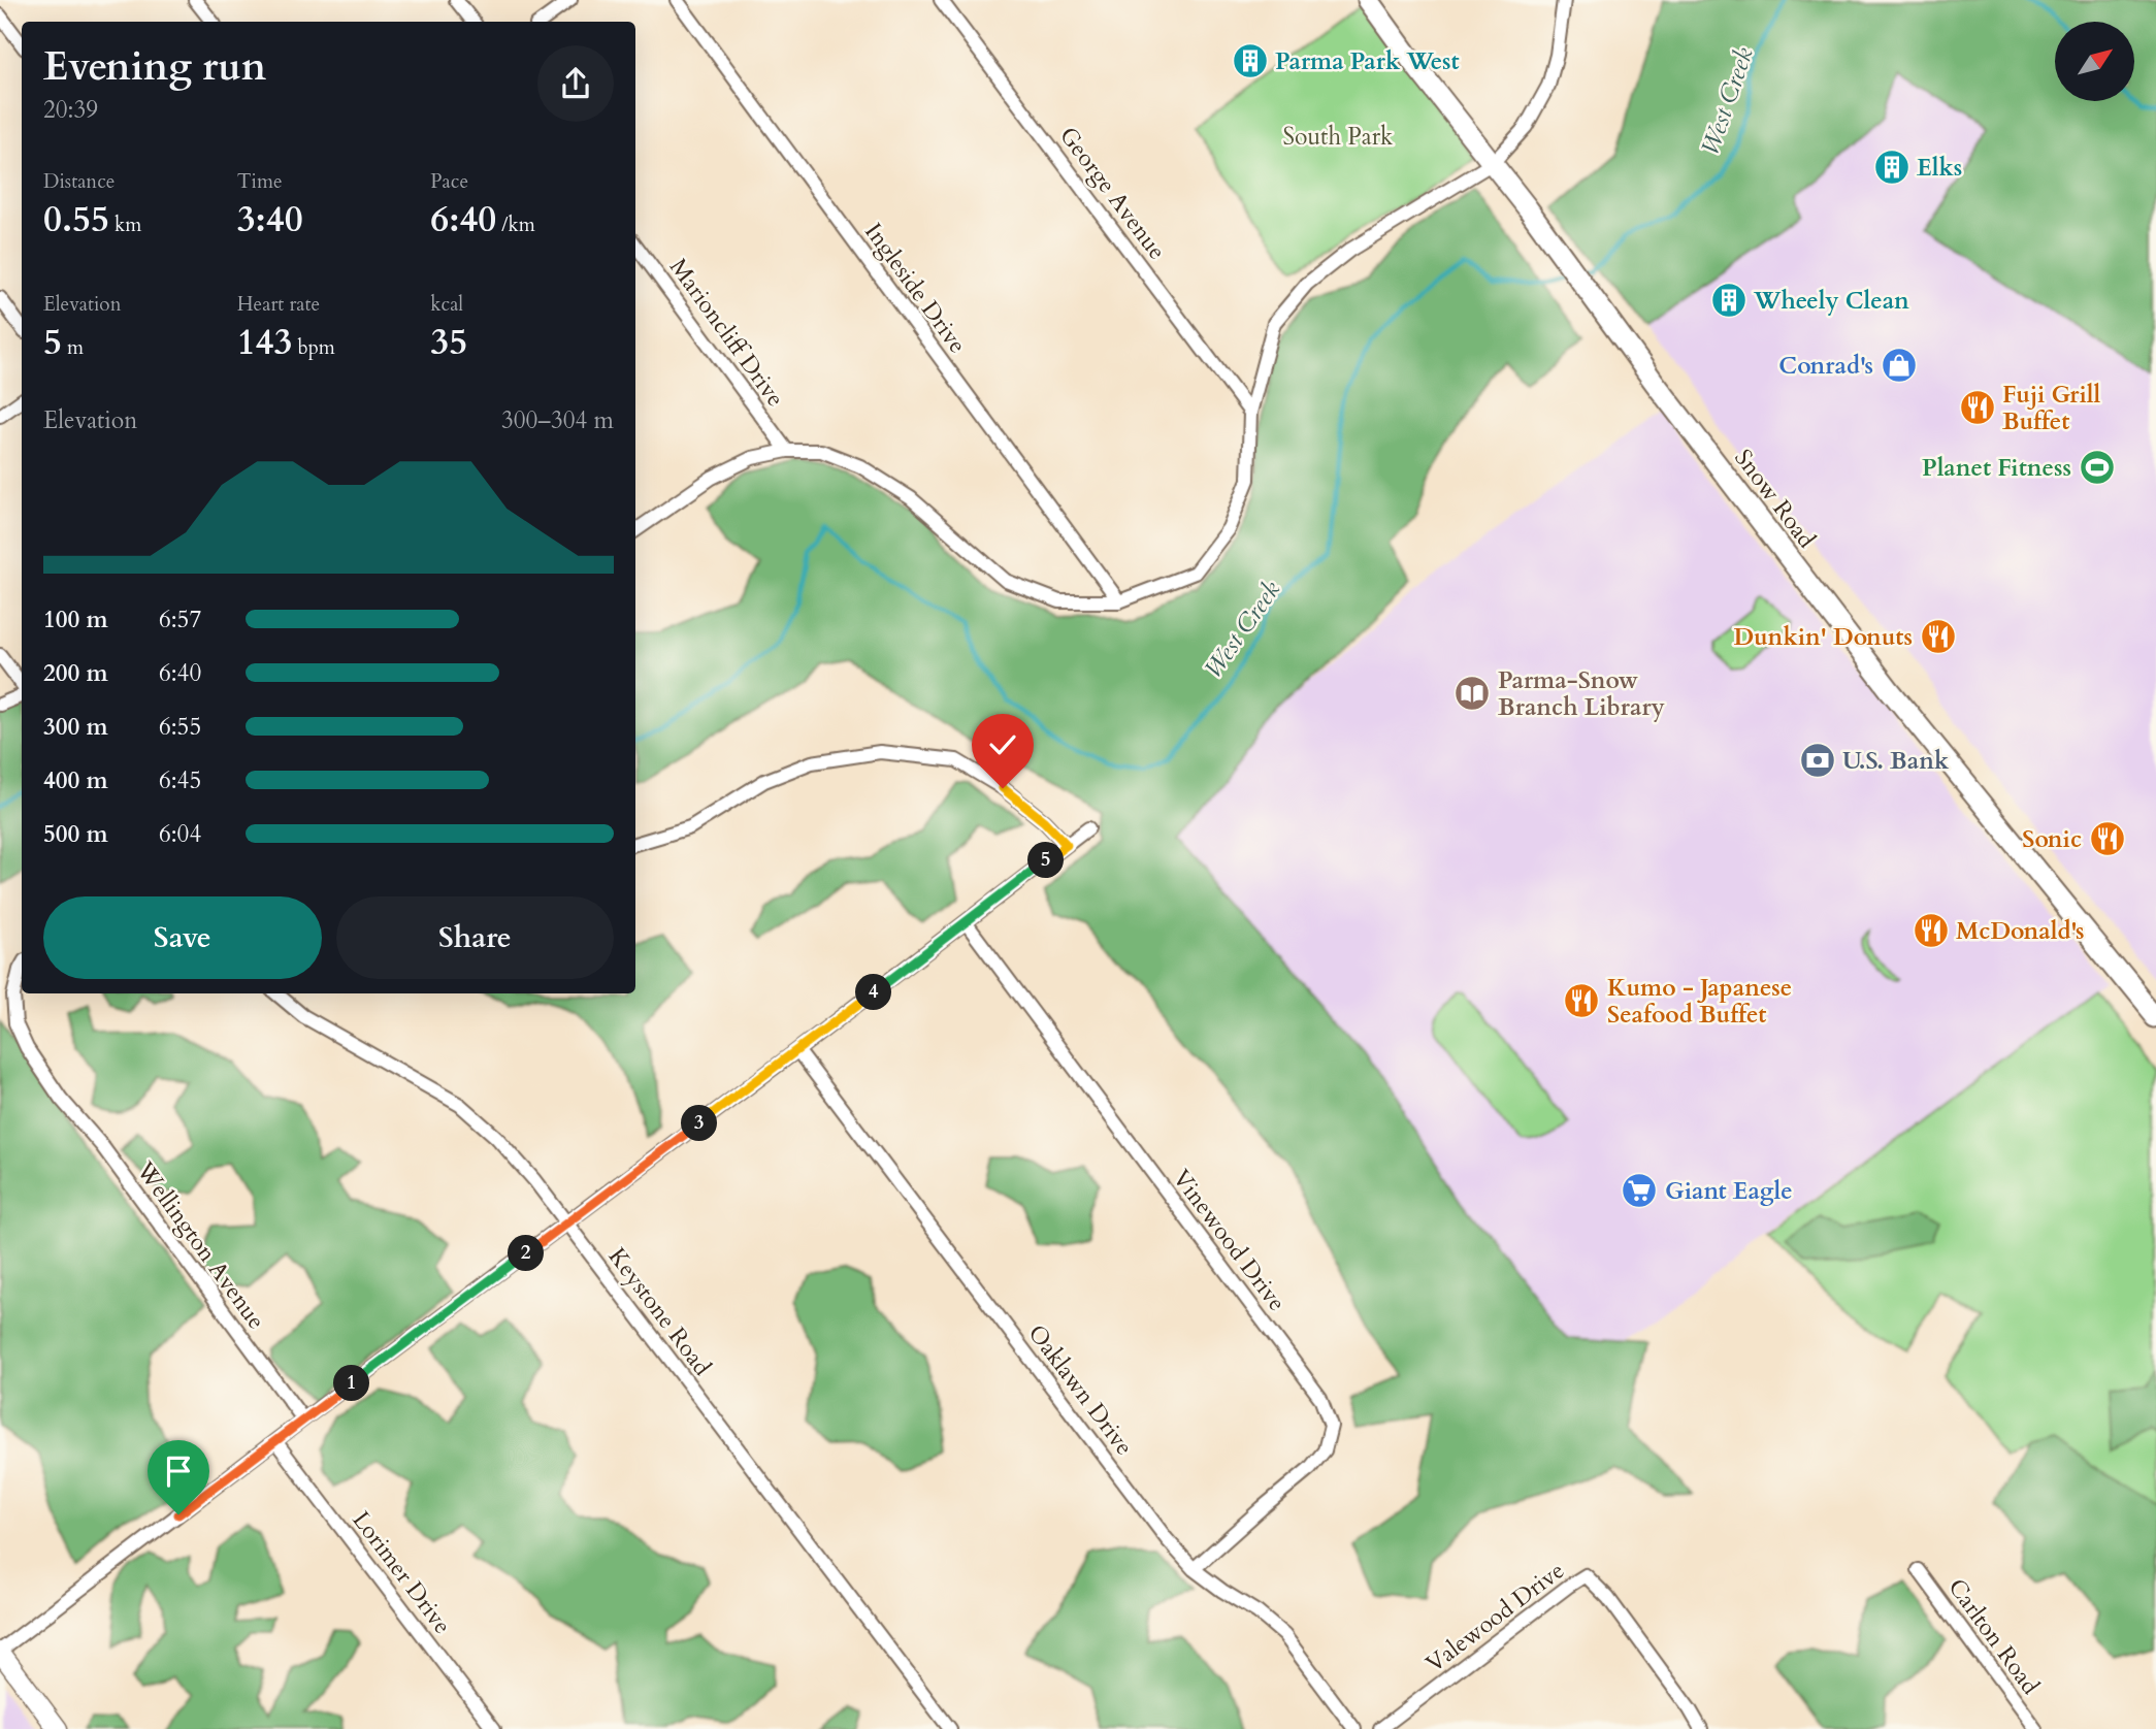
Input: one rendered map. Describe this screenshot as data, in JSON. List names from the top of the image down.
{
  "streets": {
    "main road": ["Snow Road"],
    "street": [
      "George Avenue",
      "Ingleside Drive",
      "Marioncliff Drive",
      "Vinewood Drive",
      "Wellington Avenue",
      "Keystone Road",
      "Oaklawn Drive",
      "Lorimer Drive",
      "Valewood Drive",
      "Carlton Road"
    ]
  },
  "crossings": [
    ["Vinewood Drive", "Oaklawn Drive"]
  ],
  "water": ["West Creek"],
  "parks": ["South Park"],
  "places": {
    "building": ["Parma Park West", "Elks", "Wheely Clean"],
    "shop": ["Conrad's"],
    "restaurant": [
      "Fuji Grill Buffet",
      "Dunkin' Donuts",
      "Sonic",
      "McDonald's",
      "Kumo - Japanese Seafood Buffet"
    ],
    "sports": ["Planet Fitness"],
    "library": ["Parma-Snow Branch Library"],
    "bank": ["U.S. Bank"],
    "supermarket": ["Giant Eagle"]
  },
  "north": "top right",
  "page": {
    "heading": ["Evening run", "20:39"],
    "stats": [
      ["Distance", "0.55 km"],
      ["Time", "3:40"],
      ["Pace", "6:40 /km"],
      ["Elevation", "5 m"],
      ["Heart rate", "143 bpm"],
      ["kcal", "35"]
    ],
    "chart": ["Elevation", "300–304 m"],
    "list": [
      {
        "name": "100 m",
        "note": "6:57"
      },
      {
        "name": "200 m",
        "note": "6:40"
      },
      {
        "name": "300 m",
        "note": "6:55"
      },
      {
        "name": "400 m",
        "note": "6:45"
      },
      {
        "name": "500 m",
        "note": "6:04"
      }
    ],
    "pins": [
      "5",
      "4",
      "3",
      "2",
      "1"
    ],
    "buttons": ["Save", "Share"]
  }
}
